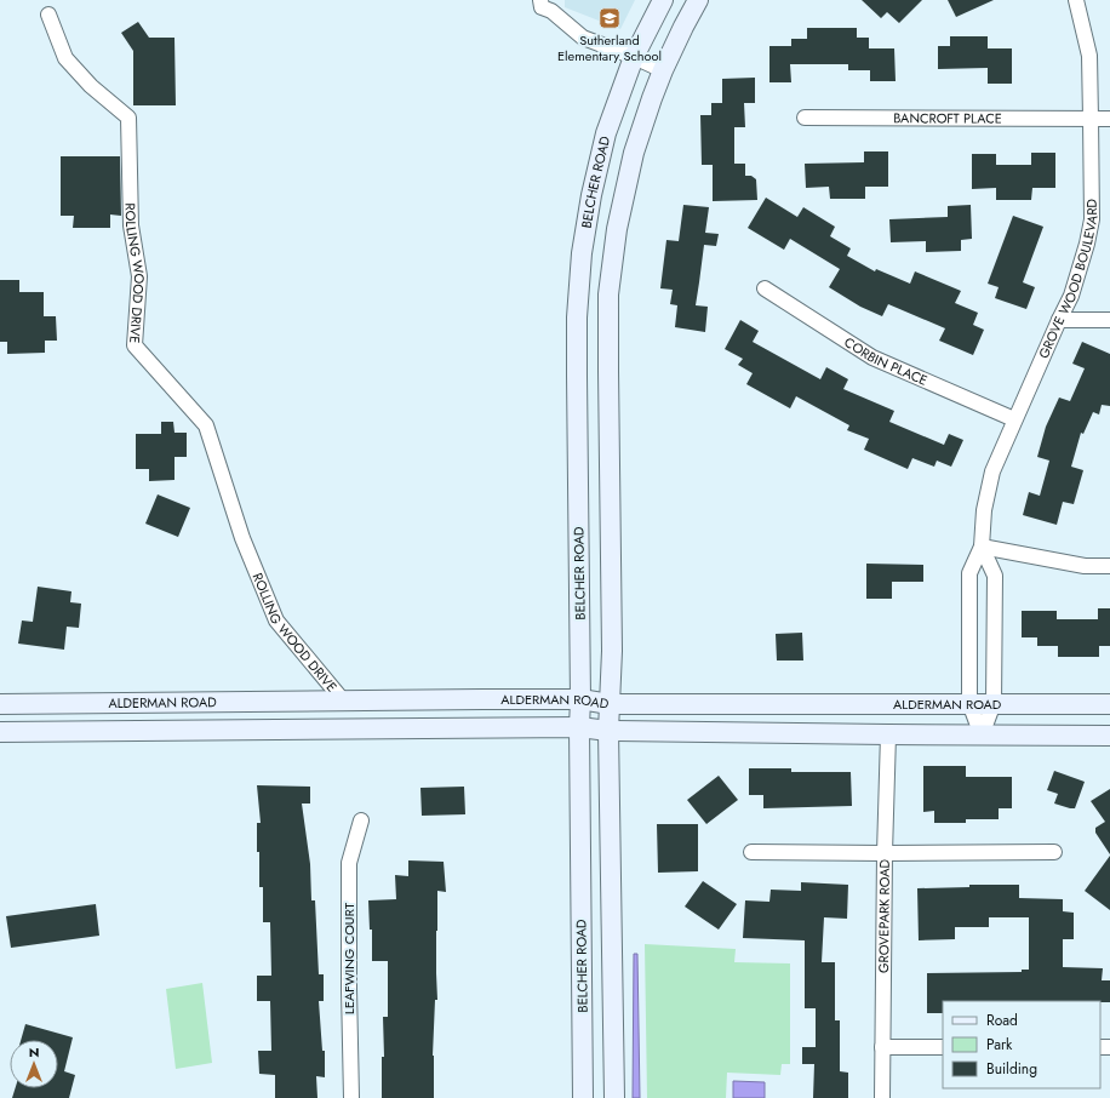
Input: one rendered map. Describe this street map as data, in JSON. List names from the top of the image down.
{
  "streets": {
    "main road": ["BELCHER ROAD", "ALDERMAN ROAD"],
    "street": [
      "BANCROFT PLACE",
      "ROLLING WOOD DRIVE",
      "GROVE WOOD BOULEVARD",
      "CORBIN PLACE",
      "GROVEPARK ROAD",
      "LEAFWING COURT"
    ]
  },
  "crossings": [
    ["BANCROFT PLACE", "GROVE WOOD BOULEVARD"],
    ["BELCHER ROAD", "ALDERMAN ROAD"],
    ["ROLLING WOOD DRIVE", "ALDERMAN ROAD"],
    ["GROVE WOOD BOULEVARD", "CORBIN PLACE"],
    ["GROVE WOOD BOULEVARD", "ALDERMAN ROAD"],
    ["ALDERMAN ROAD", "GROVEPARK ROAD"]
  ],
  "places": {
    "school or university": ["Sutherland Elementary School"]
  },
  "legend": ["Road", "Park", "Building"],
  "north": "top"
}
